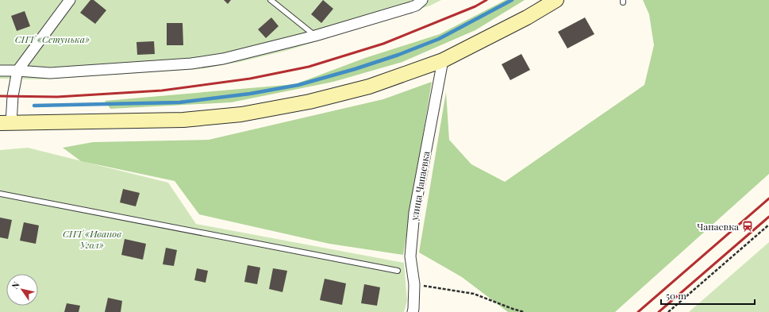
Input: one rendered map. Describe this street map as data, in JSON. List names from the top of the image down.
{
  "streets": {
    "street": ["улица Чапаевка"]
  },
  "parks": ["СНТ «Сетунька»", "СНТ «Иванов Угол»"],
  "places": {
    "station": ["Чапаевка"]
  },
  "scale_bar": "50 m",
  "north": "top left"
}
